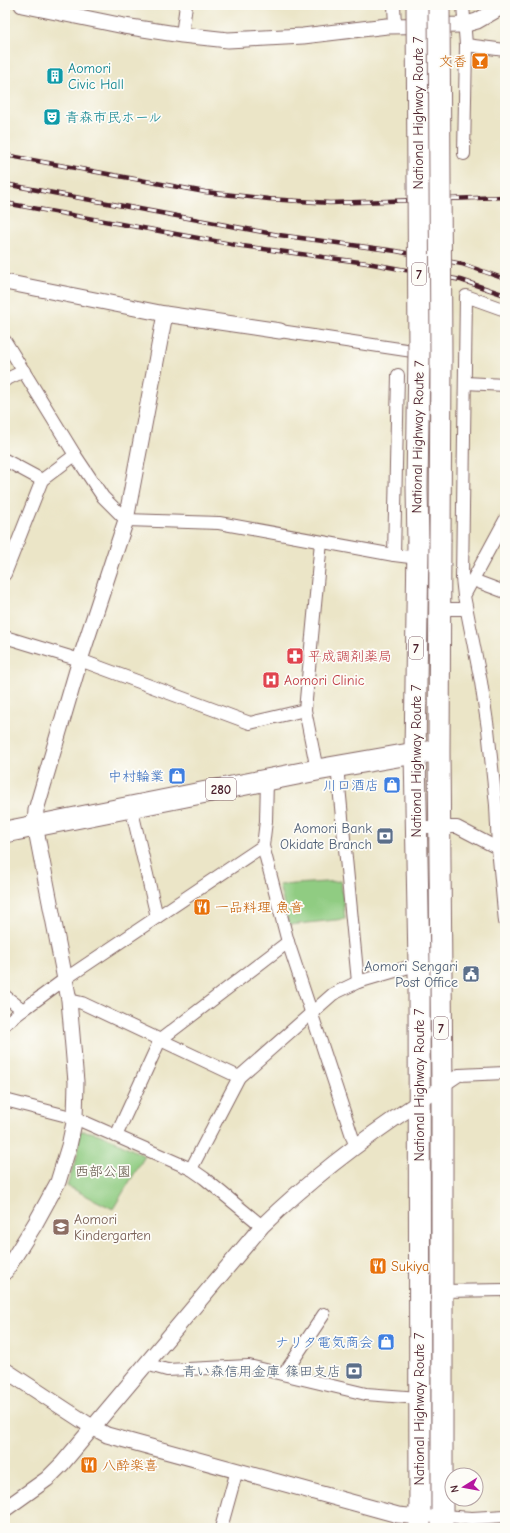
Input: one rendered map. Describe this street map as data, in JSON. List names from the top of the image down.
{
  "streets": {
    "highway": ["National Highway Route 7", "7", "280"]
  },
  "crossings": [
    ["National Highway Route 7", "280"]
  ],
  "parks": ["西部公園"],
  "places": {
    "bar": ["文香"],
    "building": ["Aomori Civic Hall"],
    "theatre": ["青森市民ホール"],
    "pharmacy": ["平成調剤薬局"],
    "hospital": ["Aomori Clinic"],
    "shop": ["中村輪業", "川口酒店", "ナリタ電気商会"],
    "bank": ["Aomori Bank Okidate Branch", "青い森信用金庫 篠田支店"],
    "restaurant": ["一品料理 魚音", "Sukiya", "八酔楽喜"],
    "public building": ["Aomori Sengari Post Office"],
    "school or university": ["Aomori Kindergarten"]
  },
  "north": "left"
}
